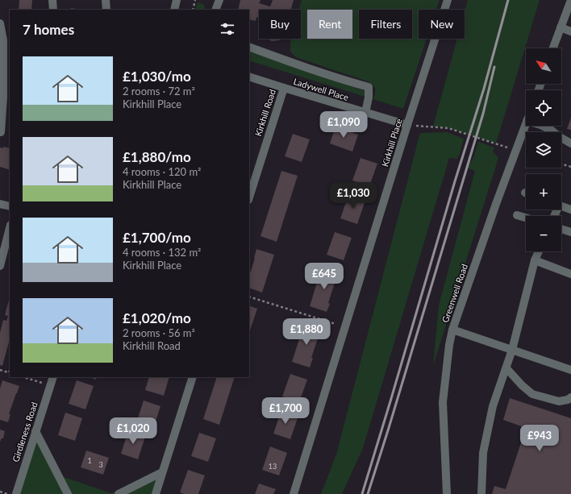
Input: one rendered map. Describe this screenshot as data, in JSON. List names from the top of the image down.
{
  "streets": {
    "street": [
      "Ladywell Place",
      "Kirkhill Road",
      "Kirkhill Place",
      "Greenwell Road",
      "Girdleness Road"
    ]
  },
  "crossings": [
    ["Ladywell Place", "Kirkhill Road"],
    ["Ladywell Place", "Kirkhill Place"]
  ],
  "house_numbers": ["1", "3", "13"],
  "north": "top left",
  "page": {
    "chip": [
      "Buy",
      "Rent",
      "Filters",
      "New"
    ],
    "heading": "7 homes",
    "map_buttons": ["+", "−"],
    "list": [
      {
        "name": "£1,030/mo",
        "note": "2 rooms · 72 m² · Kirkhill Place"
      },
      {
        "name": "£1,880/mo",
        "note": "4 rooms · 120 m² · Kirkhill Place"
      },
      {
        "name": "£1,700/mo",
        "note": "4 rooms · 132 m² · Kirkhill Place"
      },
      {
        "name": "£1,020/mo",
        "note": "2 rooms · 56 m² · Kirkhill Road"
      }
    ],
    "price": [
      "£1,090",
      "£1,030",
      "£645",
      "£1,880",
      "£1,700",
      "£1,020",
      "£943"
    ]
  }
}
